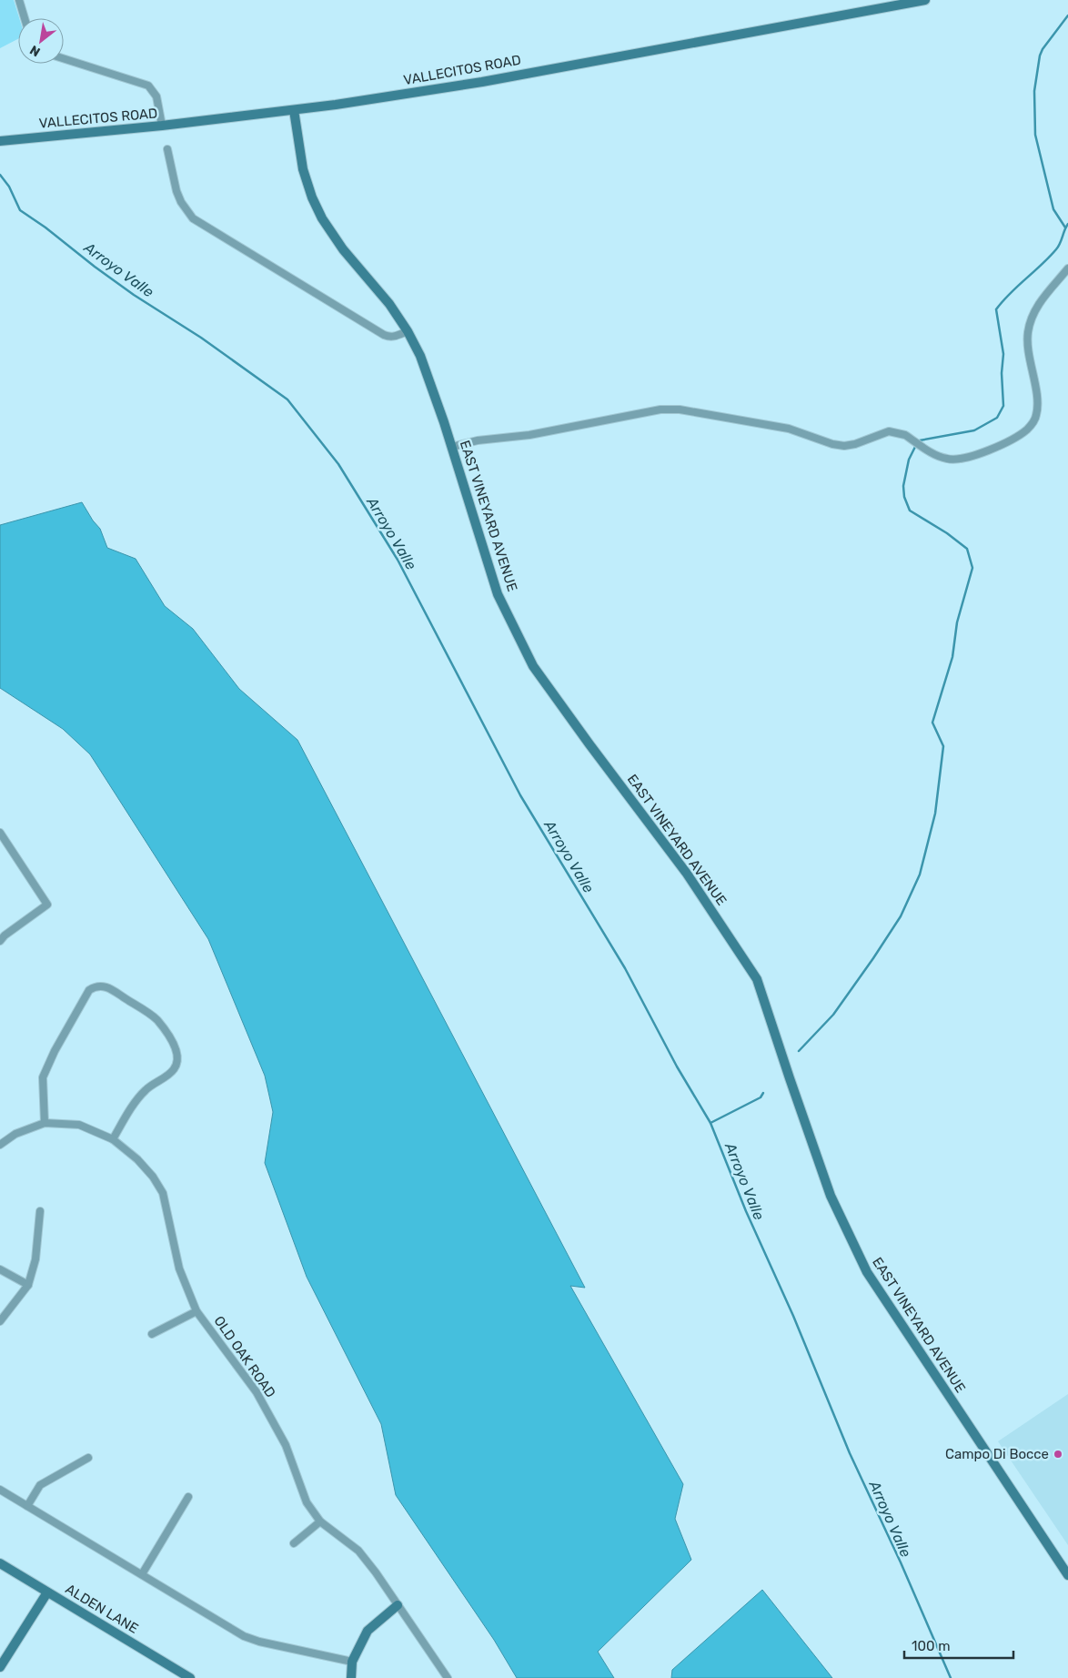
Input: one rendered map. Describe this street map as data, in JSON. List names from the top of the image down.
{
  "streets": {
    "street": [
      "VALLECITOS ROAD",
      "EAST VINEYARD AVENUE",
      "OLD OAK ROAD",
      "ALDEN LANE"
    ]
  },
  "crossings": [
    ["VALLECITOS ROAD", "EAST VINEYARD AVENUE"]
  ],
  "water": ["Arroyo Valle"],
  "places": ["Campo Di Bocce"],
  "scale_bar": "100 m",
  "north": "bottom left"
}
